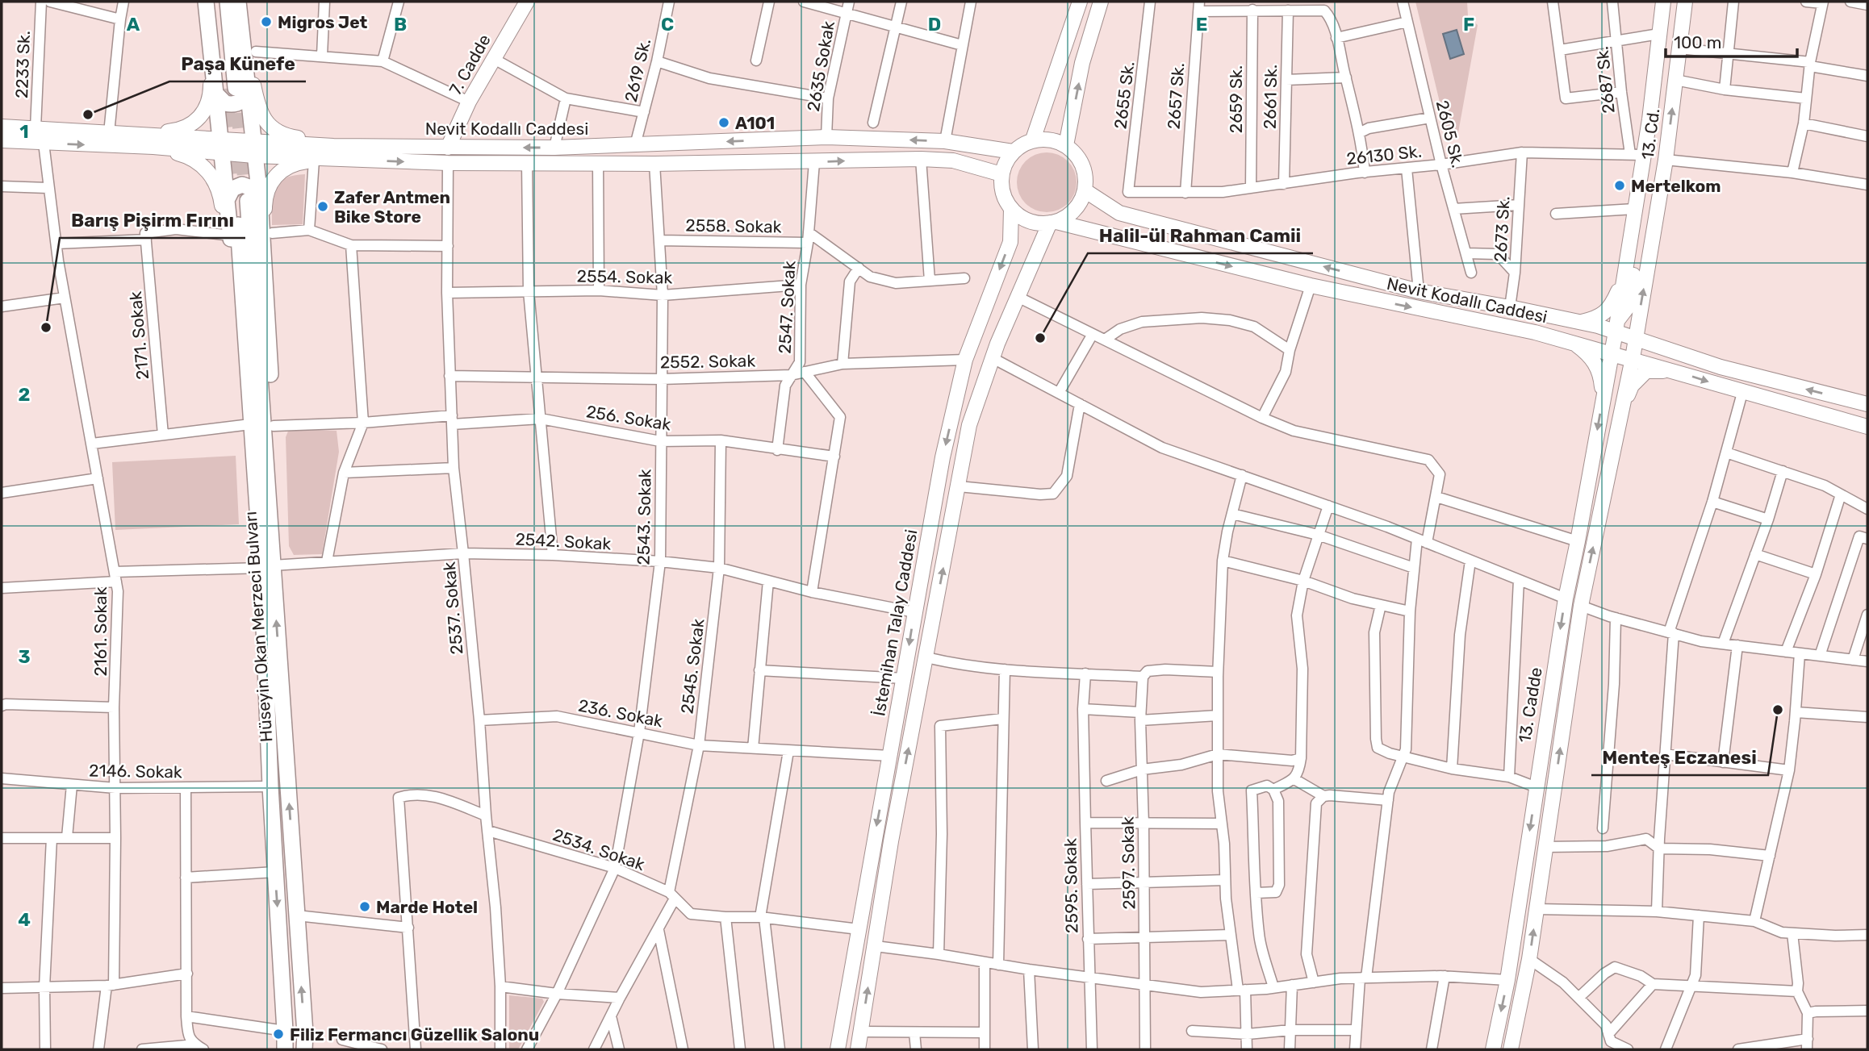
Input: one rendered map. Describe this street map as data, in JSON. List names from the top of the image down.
{
  "streets": {
    "main road": [
      "7. Cadde",
      "Nevit Kodallı Caddesi",
      "13. Cd.",
      "İstemihan Talay Caddesi",
      "Hüseyin Okan Merzeci Bulvarı",
      "13. Cadde"
    ],
    "street": [
      "2233 Sk.",
      "2635 Sokak",
      "2619 Sk.",
      "2687 Sk.",
      "2655 Sk.",
      "2657 Sk.",
      "2661 Sk.",
      "2659 Sk.",
      "2605 Sk.",
      "26130 Sk.",
      "2558. Sokak",
      "2673 Sk.",
      "2554. Sokak",
      "2547. Sokak",
      "2171. Sokak",
      "2552. Sokak",
      "256. Sokak",
      "2543. Sokak",
      "2542. Sokak",
      "2537. Sokak",
      "2161. Sokak",
      "2545. Sokak",
      "236. Sokak",
      "2146. Sokak",
      "2534. Sokak",
      "2597. Sokak",
      "2595. Sokak"
    ]
  },
  "crossings": [
    ["2233 Sk.", "Nevit Kodallı Caddesi"],
    ["7. Cadde", "Nevit Kodallı Caddesi"],
    ["2635 Sokak", "Nevit Kodallı Caddesi"],
    ["2619 Sk.", "Nevit Kodallı Caddesi"],
    ["2687 Sk.", "13. Cd."],
    ["2687 Sk.", "26130 Sk."],
    ["2655 Sk.", "26130 Sk."],
    ["2657 Sk.", "26130 Sk."],
    ["2661 Sk.", "26130 Sk."],
    ["2659 Sk.", "26130 Sk."],
    ["Nevit Kodallı Caddesi", "13. Cd."],
    ["Nevit Kodallı Caddesi", "2547. Sokak"],
    ["Nevit Kodallı Caddesi", "2543. Sokak"],
    ["Nevit Kodallı Caddesi", "2537. Sokak"],
    ["Nevit Kodallı Caddesi", "İstemihan Talay Caddesi"],
    ["Nevit Kodallı Caddesi", "2161. Sokak"],
    ["2605 Sk.", "26130 Sk."],
    ["13. Cd.", "26130 Sk."],
    ["13. Cd.", "13. Cadde"],
    ["26130 Sk.", "2673 Sk."],
    ["2558. Sokak", "2547. Sokak"],
    ["2558. Sokak", "2543. Sokak"],
    ["2554. Sokak", "2547. Sokak"],
    ["2554. Sokak", "2543. Sokak"],
    ["2554. Sokak", "2537. Sokak"],
    ["2547. Sokak", "2552. Sokak"],
    ["2547. Sokak", "256. Sokak"],
    ["2552. Sokak", "2543. Sokak"],
    ["2552. Sokak", "2537. Sokak"],
    ["2552. Sokak", "İstemihan Talay Caddesi"],
    ["256. Sokak", "2543. Sokak"],
    ["256. Sokak", "2537. Sokak"],
    ["256. Sokak", "2545. Sokak"],
    ["2543. Sokak", "2542. Sokak"],
    ["2543. Sokak", "236. Sokak"],
    ["2543. Sokak", "2534. Sokak"],
    ["2542. Sokak", "2537. Sokak"],
    ["2542. Sokak", "İstemihan Talay Caddesi"],
    ["2542. Sokak", "Hüseyin Okan Merzeci Bulvarı"],
    ["2542. Sokak", "2161. Sokak"],
    ["2542. Sokak", "2545. Sokak"],
    ["2537. Sokak", "236. Sokak"],
    ["2537. Sokak", "2534. Sokak"],
    ["İstemihan Talay Caddesi", "236. Sokak"],
    ["Hüseyin Okan Merzeci Bulvarı", "2146. Sokak"],
    ["2161. Sokak", "2146. Sokak"],
    ["2545. Sokak", "236. Sokak"],
    ["2545. Sokak", "2534. Sokak"],
    ["2597. Sokak", "2595. Sokak"]
  ],
  "places": [
    "Migros Jet",
    "Paşa Künefe",
    "A101",
    "Mertelkom",
    "Zafer Antmen Bike Store",
    "Barış Pişirm Fırını",
    "Halil-ül Rahman Camii",
    "Menteş Eczanesi",
    "Marde Hotel",
    "Filiz Fermancı Güzellik Salonu"
  ],
  "scale_bar": "100 m",
  "grid": {
    "columns": [
      "A",
      "B",
      "C",
      "D",
      "E",
      "F"
    ],
    "rows": [
      "1",
      "2",
      "3",
      "4"
    ]
  }
}
